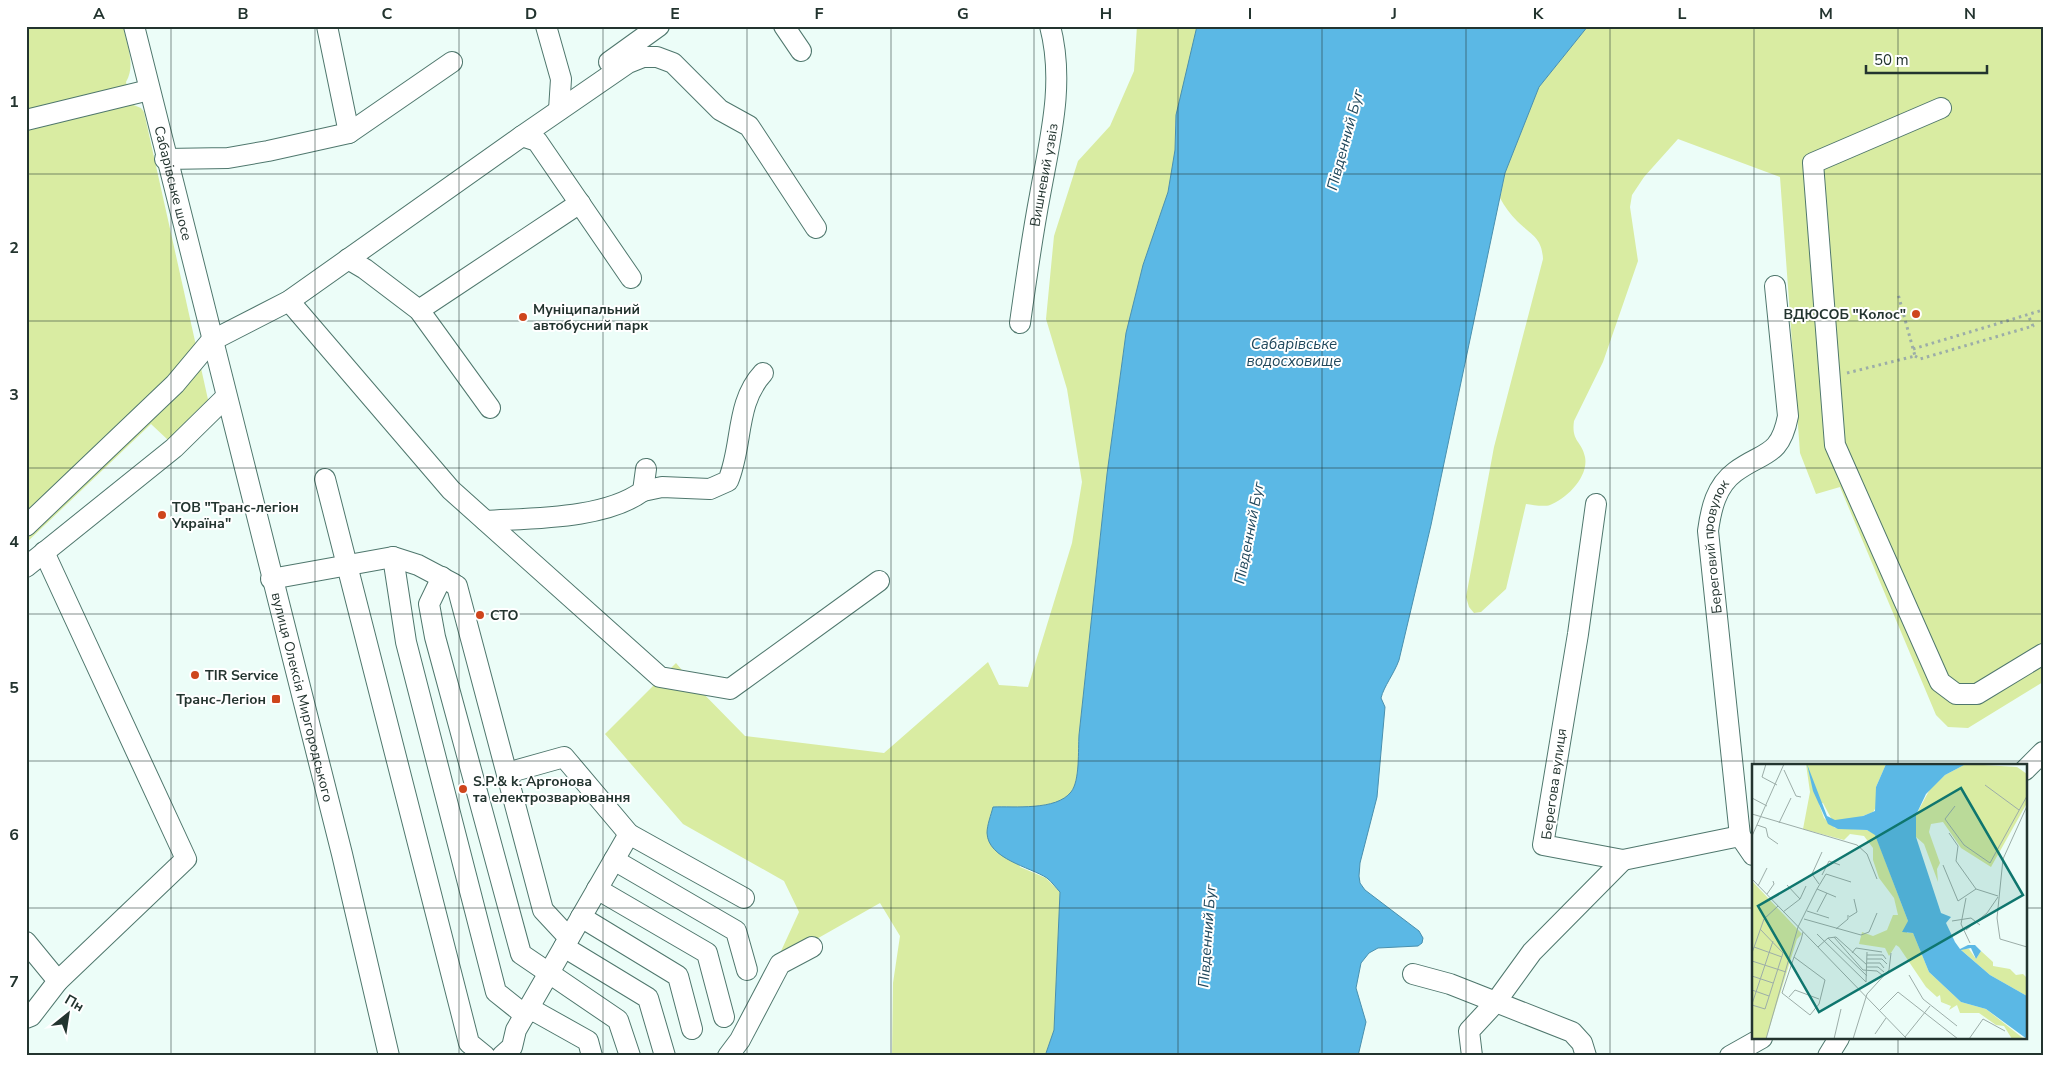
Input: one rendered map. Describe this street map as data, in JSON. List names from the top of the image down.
{
  "streets": {
    "street": [
      "Вишневий узвіз",
      "Сабарівське шосе",
      "Береговий провулок",
      "вулиця Олексія Миргородського",
      "Берегова вулиця"
    ]
  },
  "crossings": [
    ["Сабарівське шосе", "вулиця Олексія Миргородського"],
    ["Береговий провулок", "Берегова вулиця"]
  ],
  "water": ["Південний Буг", "Сабарівське водосховище"],
  "places": {
    "other": [
      "ВДЮСОБ \"Колос\"",
      "Муніципальний автобусний парк",
      "ТОВ \"Транс-легіон Україна\"",
      "СТО",
      "TIR Service",
      "S.P.& k. Аргонова та електрозварювання"
    ],
    "transit": ["Транс-Легіон"]
  },
  "scale_bar": "50 m",
  "north": "top right",
  "grid": {
    "columns": [
      "A",
      "B",
      "C",
      "D",
      "E",
      "F",
      "G",
      "H",
      "I",
      "J",
      "K",
      "L",
      "M",
      "N"
    ],
    "rows": [
      "1",
      "2",
      "3",
      "4",
      "5",
      "6",
      "7"
    ]
  }
}
